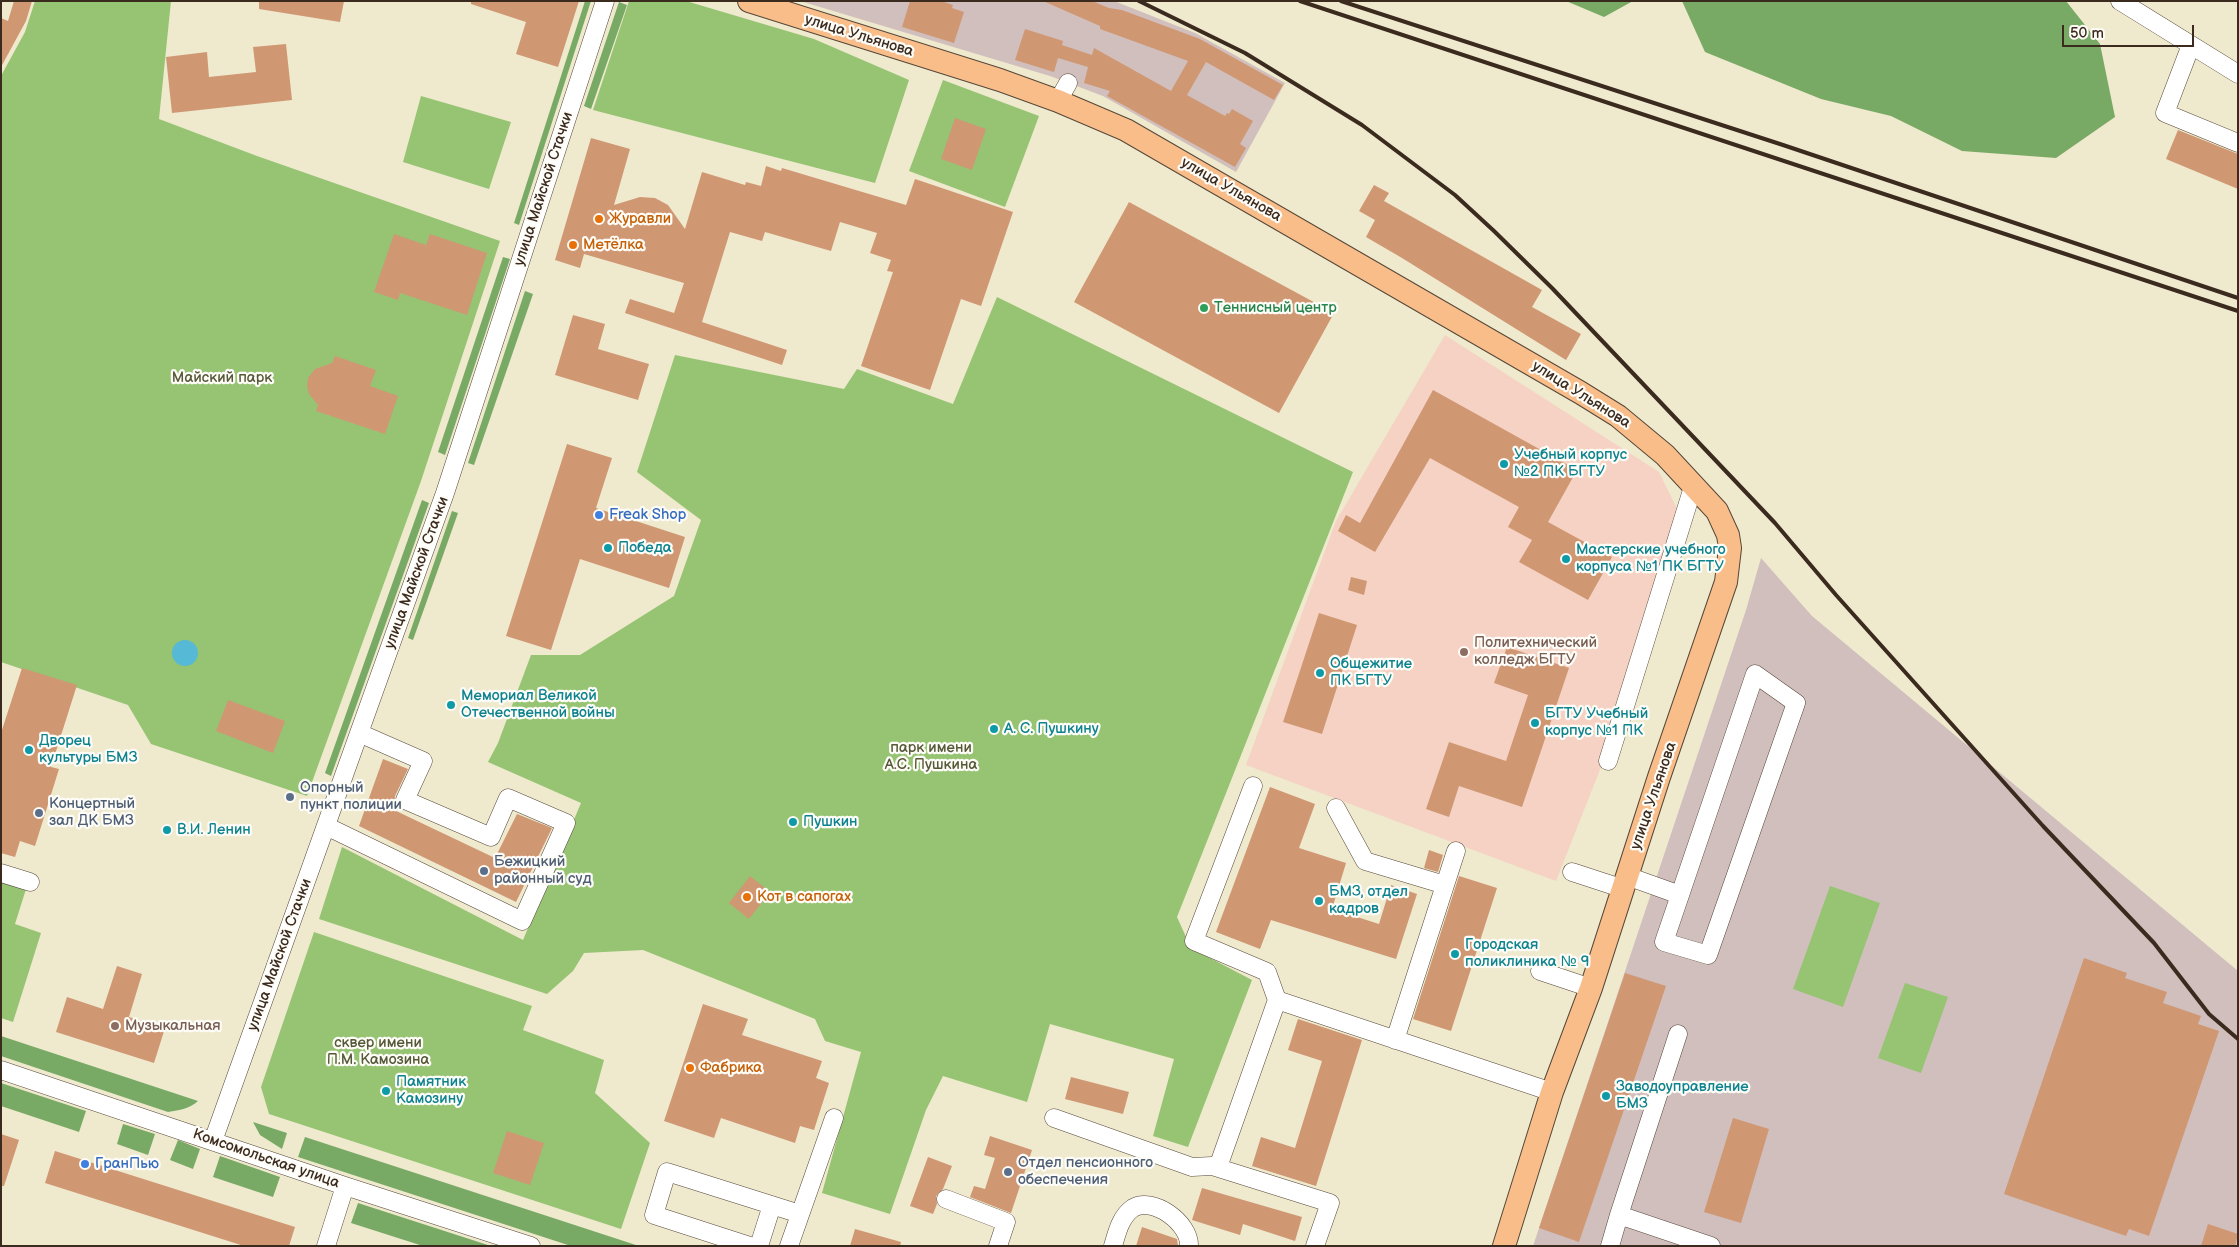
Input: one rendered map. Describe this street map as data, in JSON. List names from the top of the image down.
{
  "streets": {
    "main road": ["улица Ульянова"],
    "street": ["улица Майской Стачки", "Комсомольская улица"]
  },
  "crossings": [
    ["улица Майской Стачки", "Комсомольская улица"]
  ],
  "parks": ["Майский парк", "парк имени А.С. Пушкина", "сквер имени П.М. Камозина"],
  "places": [
    "Журавли",
    "Метёлка",
    "Теннисный центр",
    "Учебный корпус №2 ПК БГТУ",
    "Freak Shop",
    "Победа",
    "Мастерские учебного корпуса №1 ПК БГТУ",
    "Политехнический колледж БГТУ",
    "Общежитие ПК БГТУ",
    "Мемориал Великой Отечественной войны",
    "БГТУ Учебный корпус №1 ПК",
    "А. С. Пушкину",
    "Дворец культуры БМЗ",
    "Опорный пункт полиции",
    "Концертный зал ДК БМЗ",
    "Пушкин",
    "В.И. Ленин",
    "Бежицкий районный суд",
    "Кот в сапогах",
    "БМЗ, отдел кадров",
    "Городская поликлиника № 9",
    "Музыкальная",
    "Фабрика",
    "Памятник Камозину",
    "Заводоуправление БМЗ",
    "ГранПью",
    "Отдел пенсионного обеспечения"
  ],
  "scale_bar": "50 m"
}
